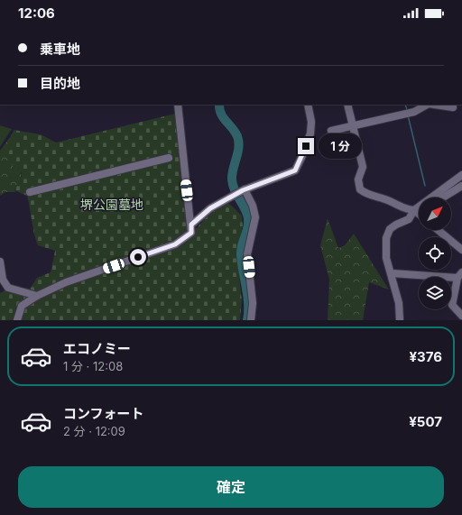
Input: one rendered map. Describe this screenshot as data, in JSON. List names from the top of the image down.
{
  "parks": ["堺公園墓地"],
  "north": "top right",
  "page": {
    "status": "12:06",
    "banner": ["乗車地", "目的地"],
    "bubble": "1 分",
    "list": [
      {
        "name": "エコノミー",
        "note": "1 分 · 12:08",
        "value": "¥376"
      },
      {
        "name": "コンフォート",
        "note": "2 分 · 12:09",
        "value": "¥507"
      }
    ],
    "buttons": "確定"
  }
}
